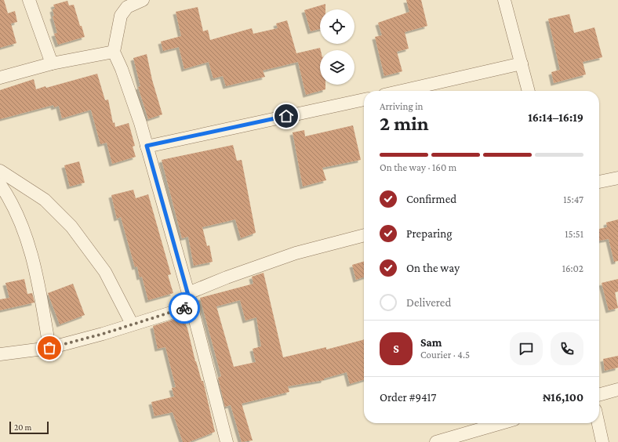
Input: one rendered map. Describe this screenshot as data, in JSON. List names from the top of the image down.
{
  "scale_bar": "20 m",
  "page": {
    "heading": ["2 min", "Arriving in", "16:14–16:19"],
    "panel": [
      "Sam",
      "Courier · 4.5",
      "Order #9417",
      "₦16,100"
    ],
    "bar": "On the way · 160 m",
    "list": [
      ["Confirmed", "15:47"],
      ["Preparing", "15:51"],
      ["On the way", "16:02"],
      "Delivered"
    ],
    "round": "S",
    "scale": "20 m"
  }
}
